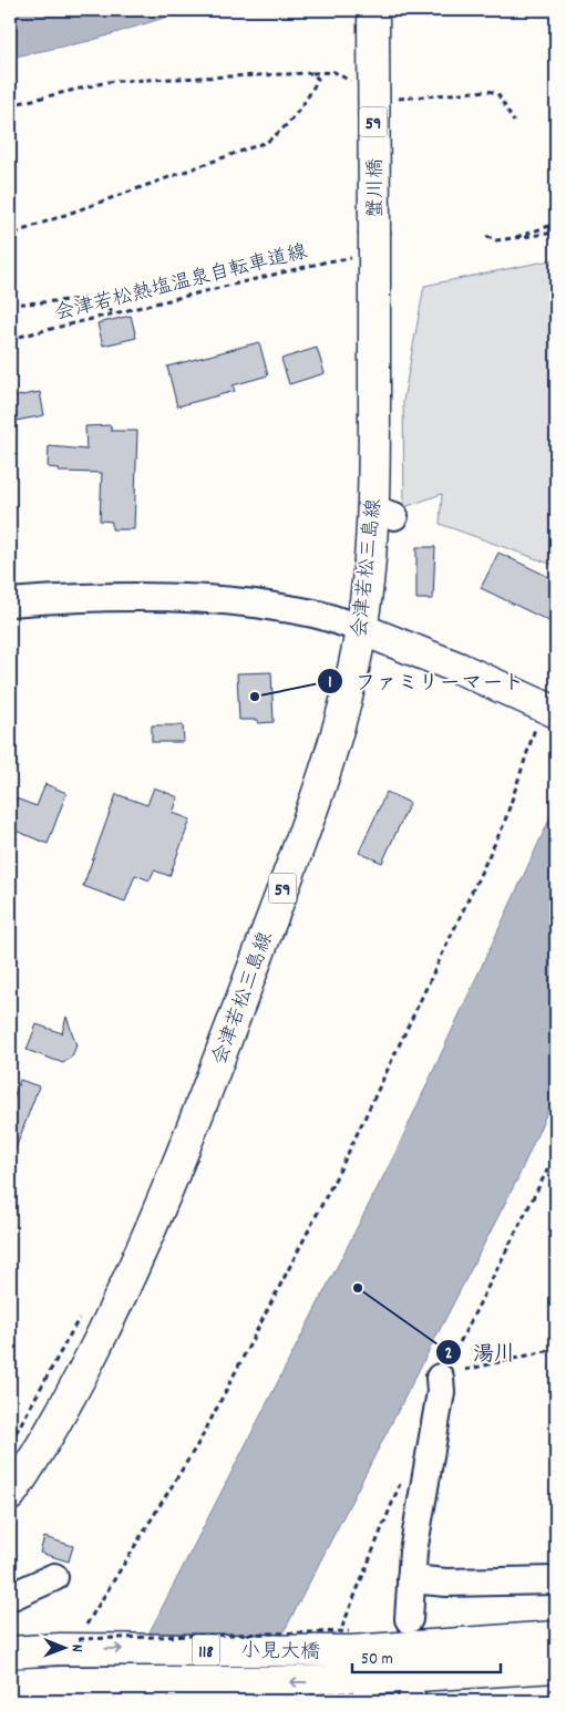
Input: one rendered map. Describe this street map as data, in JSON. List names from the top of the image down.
{
  "streets": {
    "main road": [
      "59",
      "蟹川橋",
      "会津若松三島線",
      "118",
      "小見大橋"
    ],
    "path": ["会津若松熱塩温泉自転車道線"]
  },
  "crossings": [
    ["蟹川橋", "会津若松熱塩温泉自転車道線"],
    ["蟹川橋", "会津若松三島線"],
    ["会津若松熱塩温泉自転車道線", "会津若松三島線"],
    ["118", "小見大橋"]
  ],
  "places": ["ファミリーマート", "湯川"],
  "scale_bar": "50 m",
  "north": "right"
}
